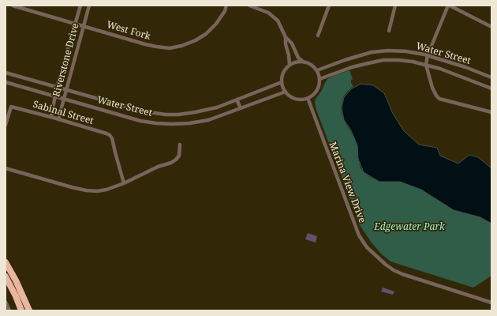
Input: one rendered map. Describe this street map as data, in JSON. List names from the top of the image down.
{
  "streets": {
    "street": [
      "West Fork",
      "Water Street",
      "Riverstone Drive",
      "Sabinal Street",
      "Marina View Drive"
    ]
  },
  "crossings": [
    ["West Fork", "Riverstone Drive"],
    ["Water Street", "Riverstone Drive"],
    ["Water Street", "Marina View Drive"],
    ["Riverstone Drive", "Sabinal Street"]
  ],
  "parks": ["Edgewater Park"]
}
